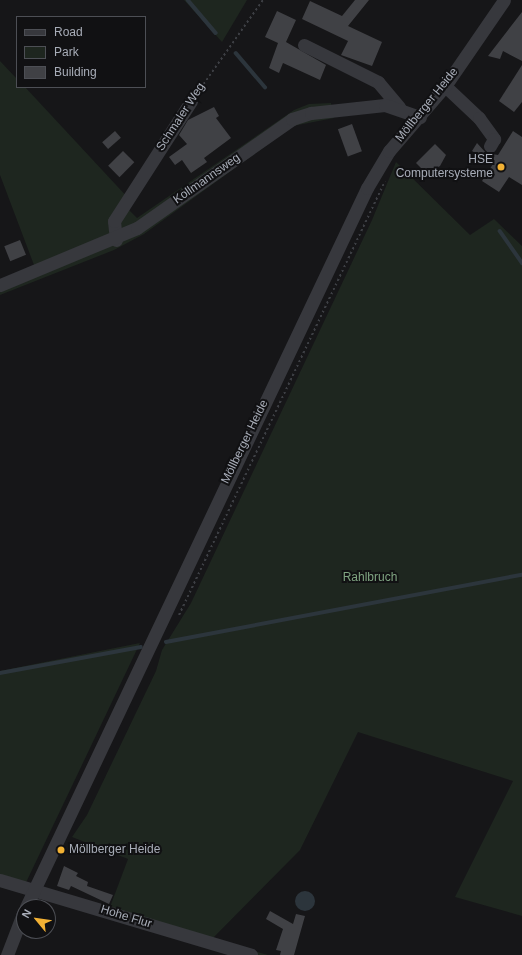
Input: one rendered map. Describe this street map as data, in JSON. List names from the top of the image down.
{
  "streets": {
    "street": [
      "Möllberger Heide",
      "Schmaler Weg",
      "Kollmannsweg",
      "Hohe Flur"
    ]
  },
  "crossings": [
    ["Möllberger Heide", "Kollmannsweg"],
    ["Möllberger Heide", "Hohe Flur"],
    ["Schmaler Weg", "Kollmannsweg"]
  ],
  "parks": ["Rahlbruch"],
  "places": ["HSE Computersysteme", "Möllberger Heide"],
  "legend": ["Road", "Park", "Building"],
  "north": "top left"
}
